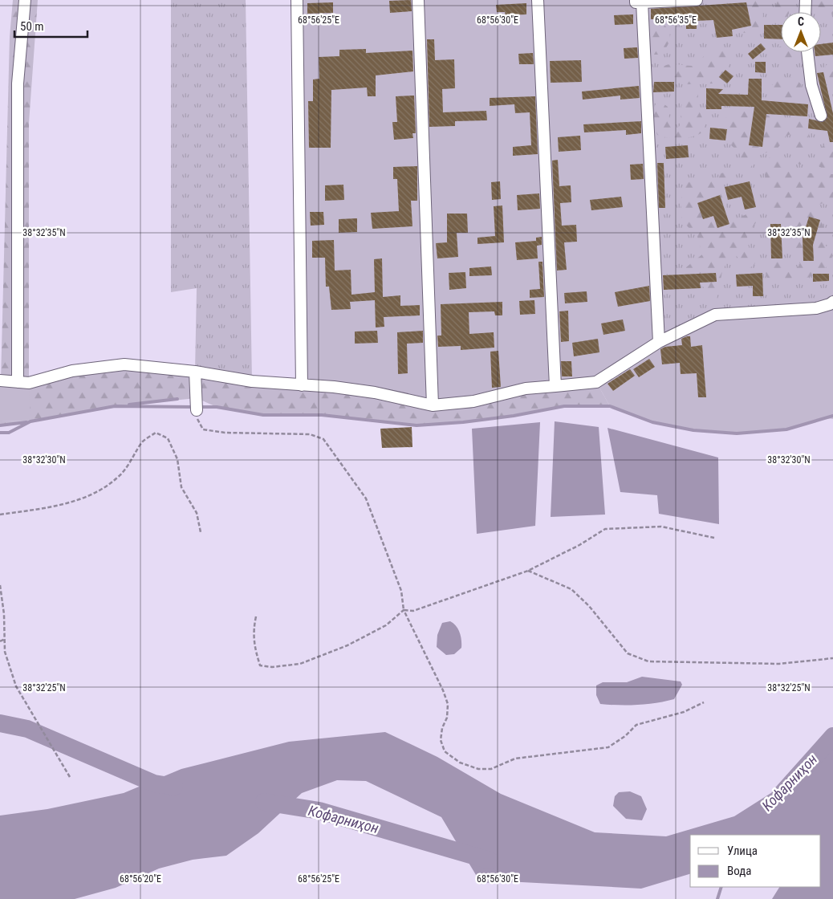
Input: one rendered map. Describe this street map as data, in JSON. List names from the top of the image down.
{
  "water": ["Кофарниҳон"],
  "legend": ["Улица", "Вода"],
  "scale_bar": "50 m",
  "north": "top",
  "coordinates": [
    "68°56'25\"E",
    "68°56'30\"E",
    "68°56'35\"E",
    "38°32'35\"N",
    "38°32'30\"N",
    "38°32'25\"N",
    "68°56'20\"E"
  ]
}
